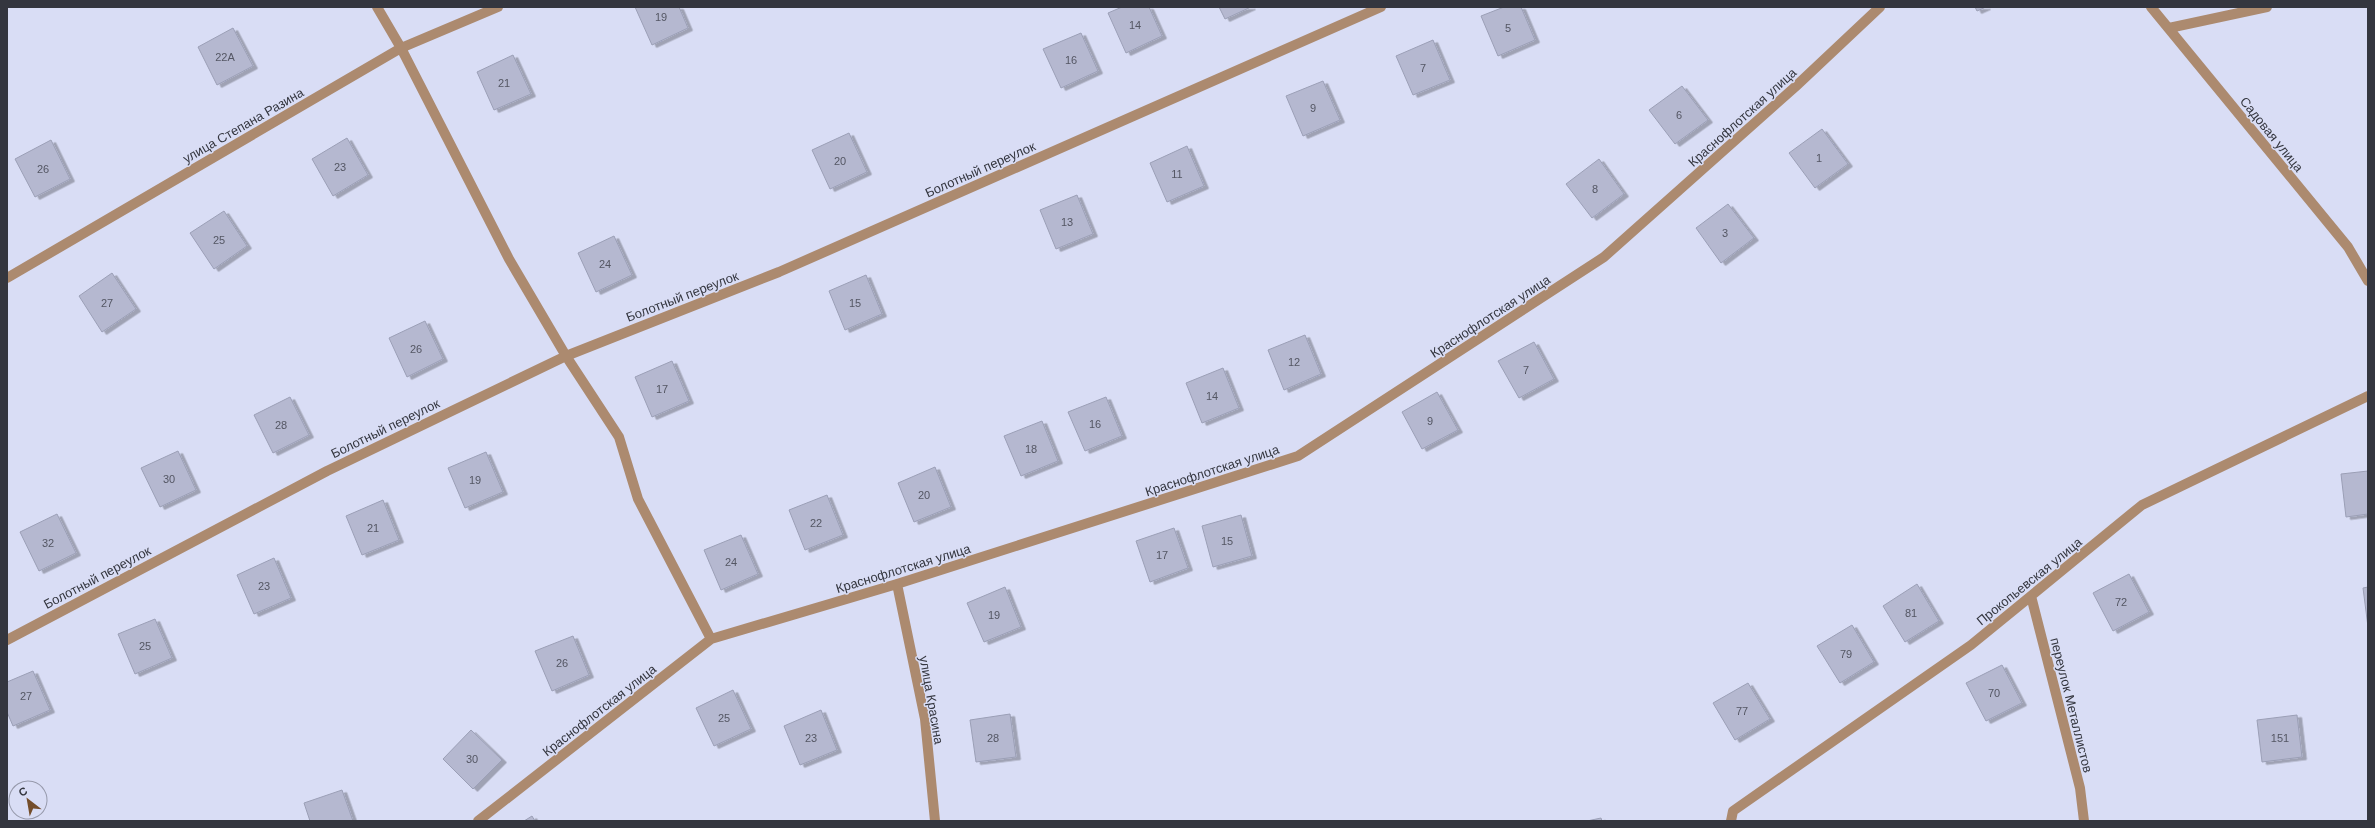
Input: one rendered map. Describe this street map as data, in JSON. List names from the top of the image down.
{
  "streets": {
    "street": [
      "Краснофлотская улица",
      "улица Степана Разина",
      "Садовая улица",
      "Болотный переулок",
      "Прокопьевская улица",
      "улица Красина",
      "переулок Металлистов"
    ]
  },
  "crossings": [
    ["Краснофлотская улица", "улица Красина"],
    ["Прокопьевская улица", "переулок Металлистов"]
  ],
  "house_numbers": [
    "19",
    "14",
    "5",
    "22А",
    "16",
    "7",
    "21",
    "9",
    "6",
    "1",
    "20",
    "23",
    "26",
    "11",
    "8",
    "13",
    "3",
    "25",
    "24",
    "27",
    "15",
    "26",
    "12",
    "7",
    "17",
    "14",
    "9",
    "16",
    "28",
    "18",
    "30",
    "19",
    "20",
    "22",
    "21",
    "15",
    "32",
    "17",
    "24",
    "23",
    "72",
    "81",
    "19",
    "25",
    "79",
    "26",
    "70",
    "27",
    "77",
    "25",
    "23",
    "28",
    "151",
    "30"
  ],
  "north": "top left"
}
